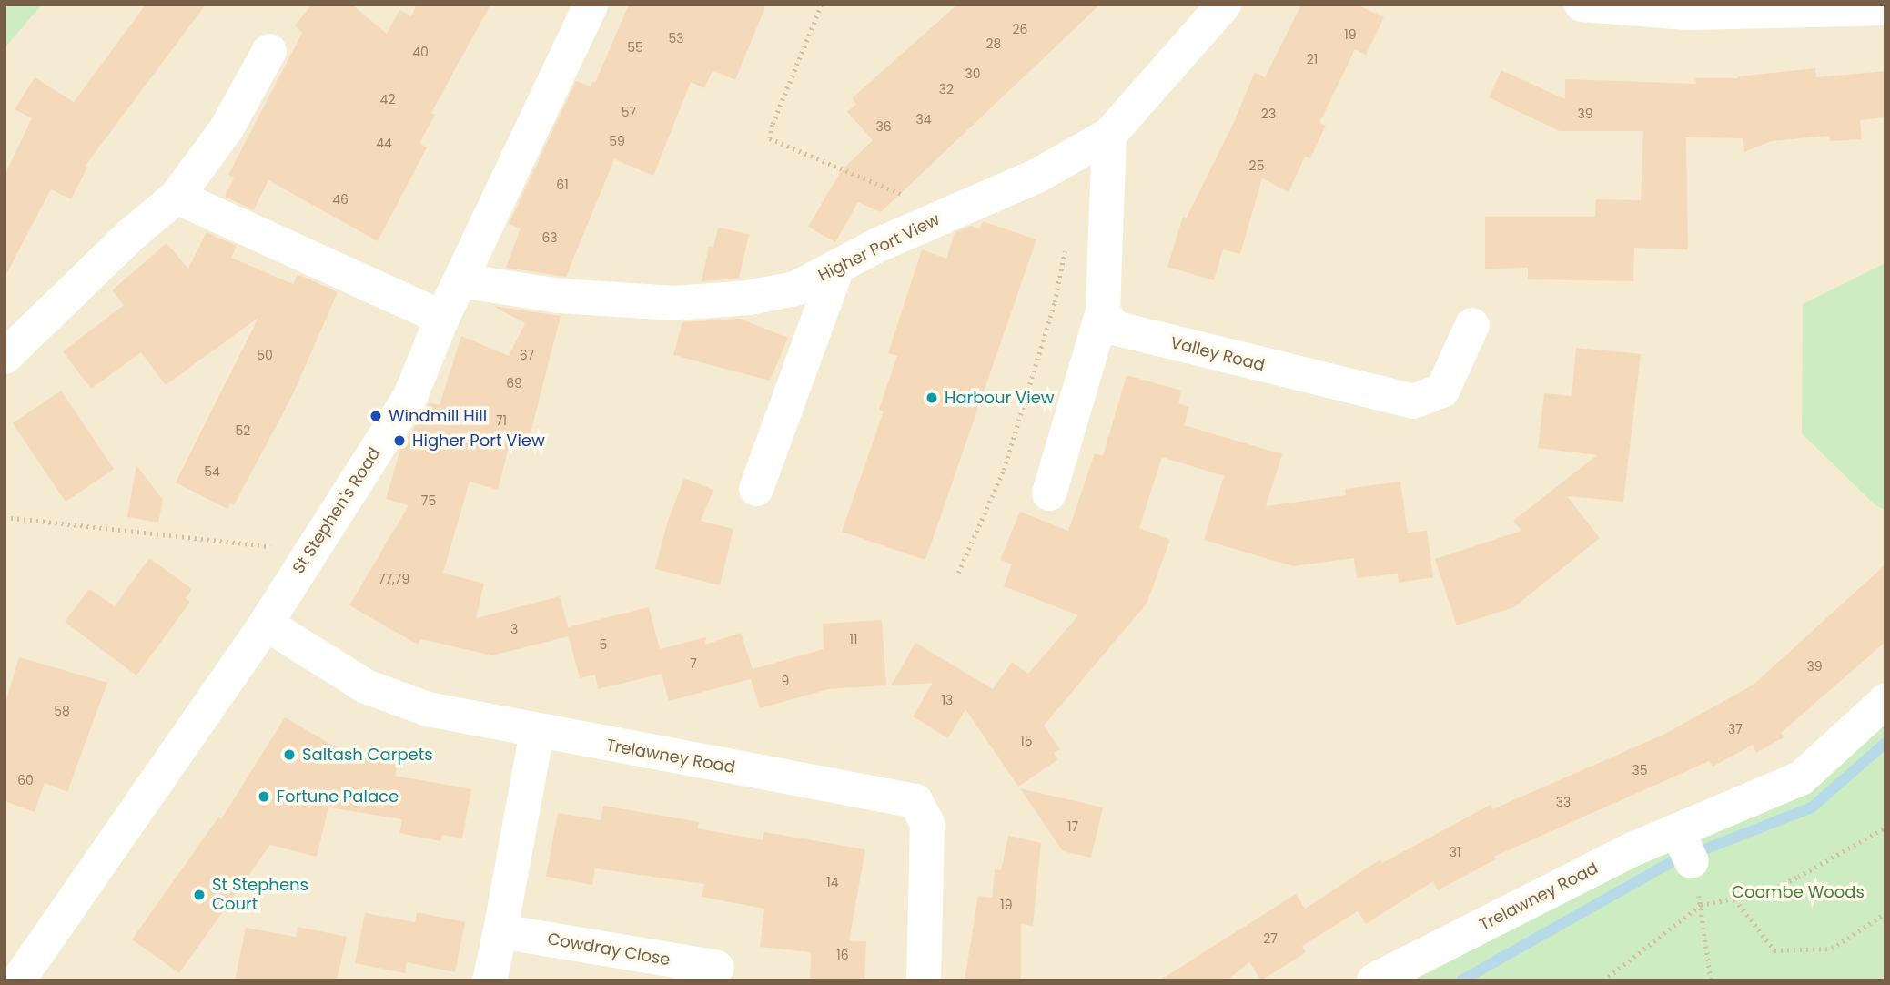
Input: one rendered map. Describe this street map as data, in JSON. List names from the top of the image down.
{
  "streets": {
    "street": [
      "Higher Port View",
      "Valley Road",
      "St Stephen's Road",
      "Trelawney Road",
      "Cowdray Close"
    ]
  },
  "crossings": [
    ["Higher Port View", "St Stephen's Road"],
    ["St Stephen's Road", "Trelawney Road"]
  ],
  "parks": ["Coombe Woods"],
  "places": [
    "Harbour View",
    "Windmill Hill",
    "Higher Port View",
    "Saltash Carpets",
    "Fortune Palace",
    "St Stephens Court"
  ],
  "house_numbers": [
    "26",
    "19",
    "53",
    "28",
    "55",
    "40",
    "21",
    "30",
    "32",
    "42",
    "57",
    "23",
    "39",
    "34",
    "36",
    "59",
    "44",
    "25",
    "61",
    "46",
    "63",
    "50",
    "67",
    "69",
    "71",
    "52",
    "54",
    "75",
    "77,79",
    "3",
    "11",
    "5",
    "7",
    "39",
    "9",
    "13",
    "58",
    "37",
    "15",
    "35",
    "60",
    "33",
    "17",
    "31",
    "14",
    "19",
    "27",
    "16"
  ]
}
